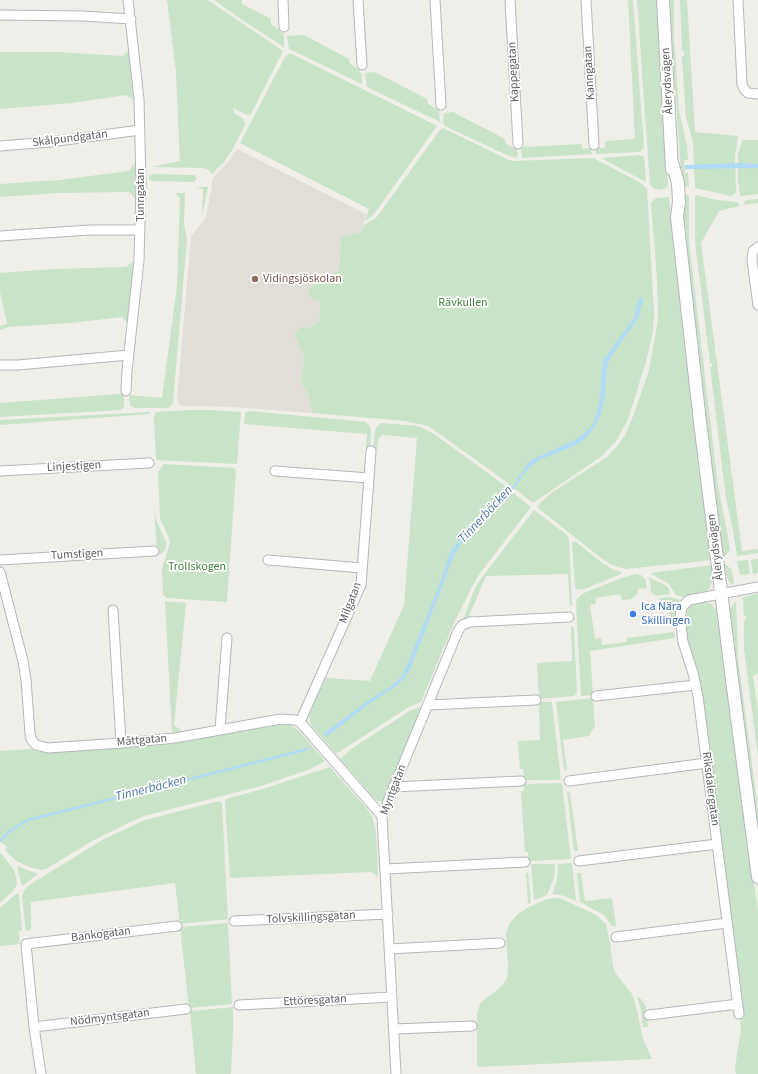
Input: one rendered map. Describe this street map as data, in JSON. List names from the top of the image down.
{
  "streets": {
    "main road": ["Ålerydsvägen"],
    "street": [
      "Kappegatan",
      "Kanngatan",
      "Skålpundgatan",
      "Tunngatan",
      "Linjestigen",
      "Tumstigen",
      "Milgatan",
      "Måttgatan",
      "Riksdalergatan",
      "Myntgatan",
      "Tolvskillingsgatan",
      "Bankogatan",
      "Ettöresgatan",
      "Nödmyntsgatan"
    ]
  },
  "crossings": [
    ["Ålerydsvägen", "Riksdalergatan"],
    ["Skålpundgatan", "Tunngatan"],
    ["Milgatan", "Måttgatan"],
    ["Myntgatan", "Tolvskillingsgatan"],
    ["Myntgatan", "Ettöresgatan"],
    ["Bankogatan", "Nödmyntsgatan"]
  ],
  "water": ["Tinnerbäcken"],
  "parks": ["Rävkullen", "Trollskogen"],
  "places": ["Vidingsjöskolan", "Ica Nära Skillingen"]
}
